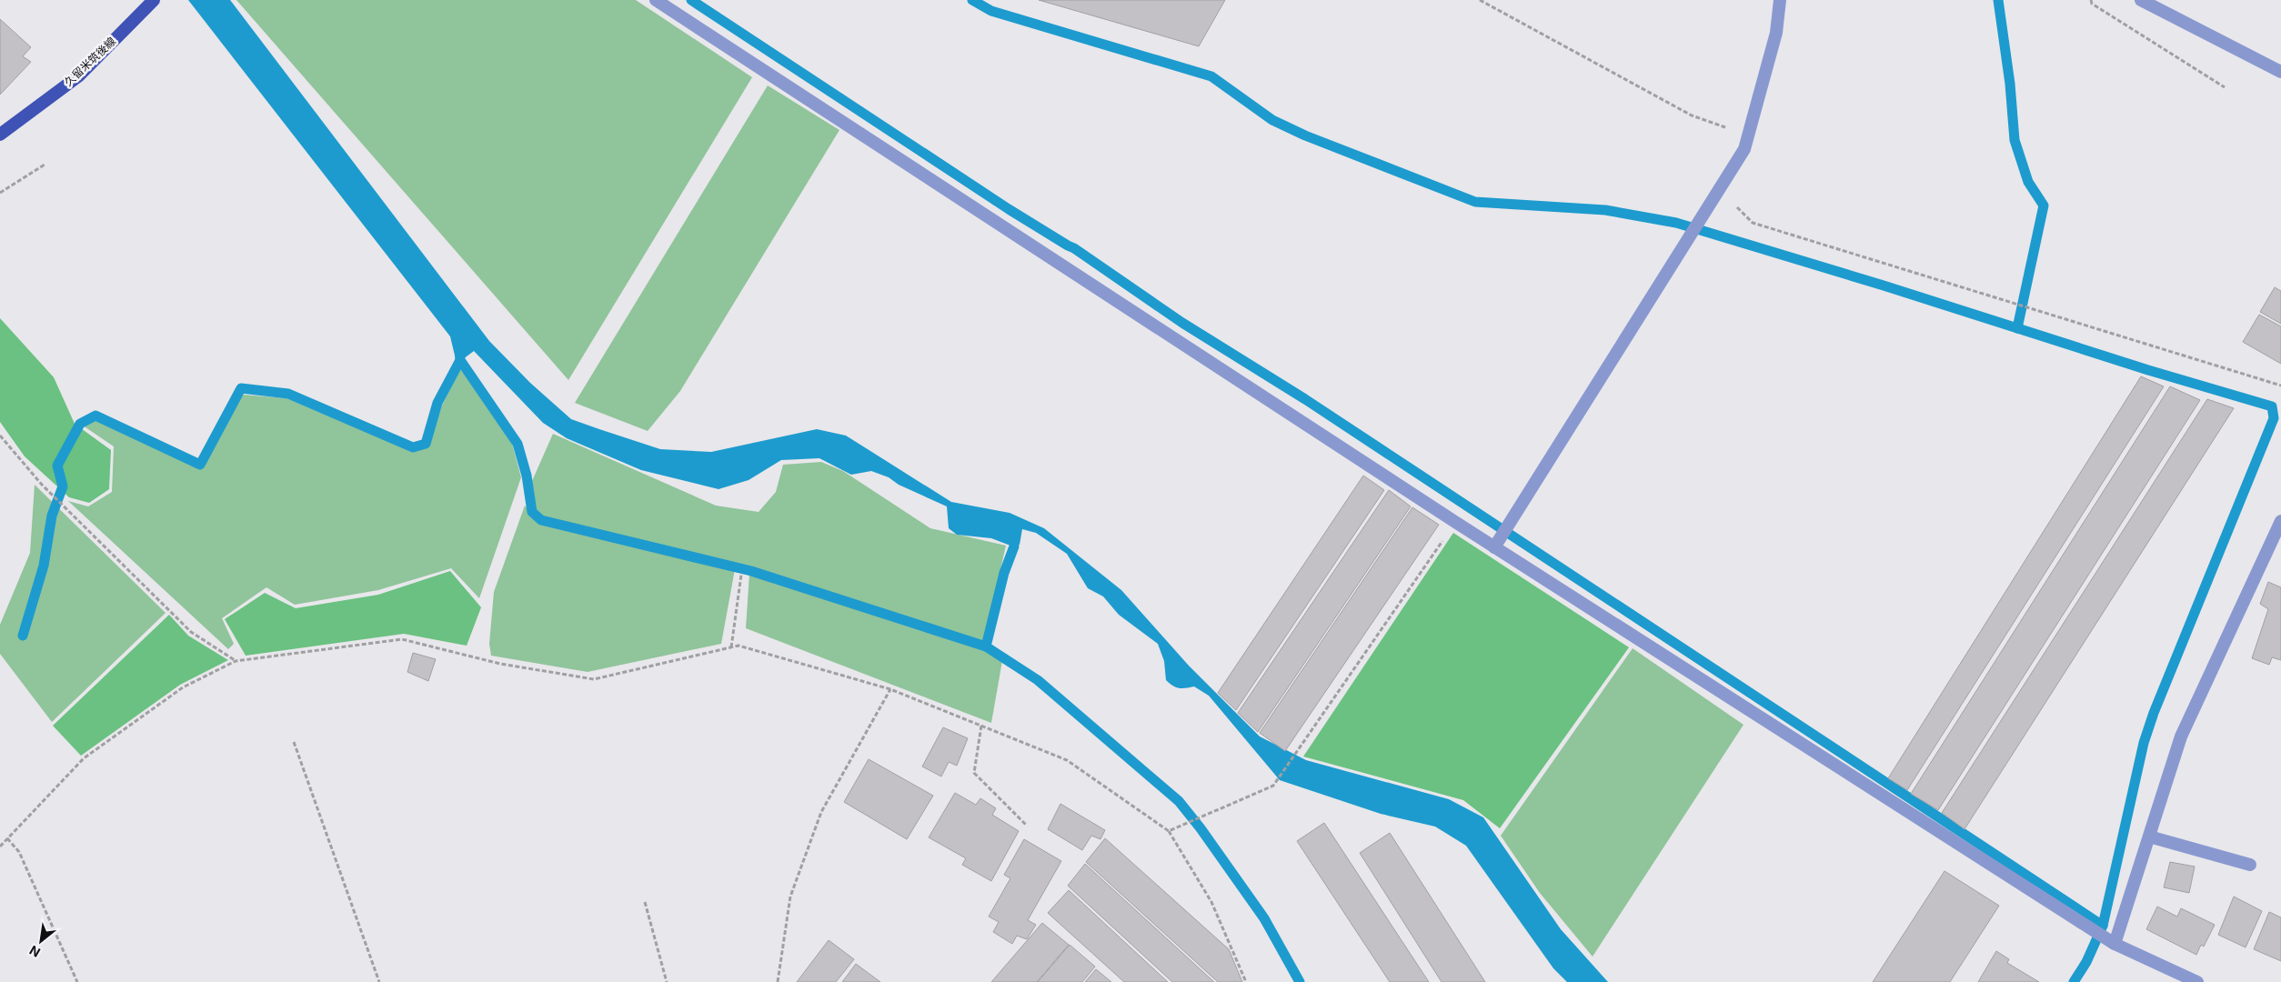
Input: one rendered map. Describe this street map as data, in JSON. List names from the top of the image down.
{
  "streets": {
    "main road": ["久留米筑後線"]
  },
  "north": "bottom left"
}
